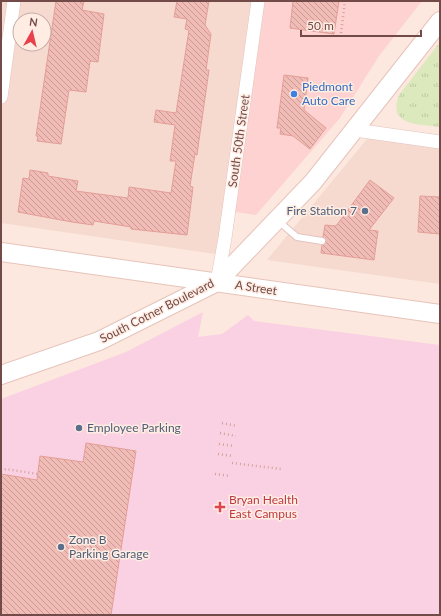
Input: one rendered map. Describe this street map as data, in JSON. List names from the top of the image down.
{
  "streets": {
    "main road": ["A Street", "South Cotner Boulevard"],
    "street": ["South 50th Street"]
  },
  "crossings": [
    ["South 50th Street", "A Street"],
    ["South 50th Street", "South Cotner Boulevard"],
    ["A Street", "South Cotner Boulevard"]
  ],
  "places": {
    "other": [
      "Piedmont Auto Care",
      "Fire Station 7",
      "Employee Parking",
      "Zone B Parking Garage"
    ],
    "health": ["Bryan Health East Campus"]
  },
  "scale_bar": "50 m",
  "north": "top"
}
